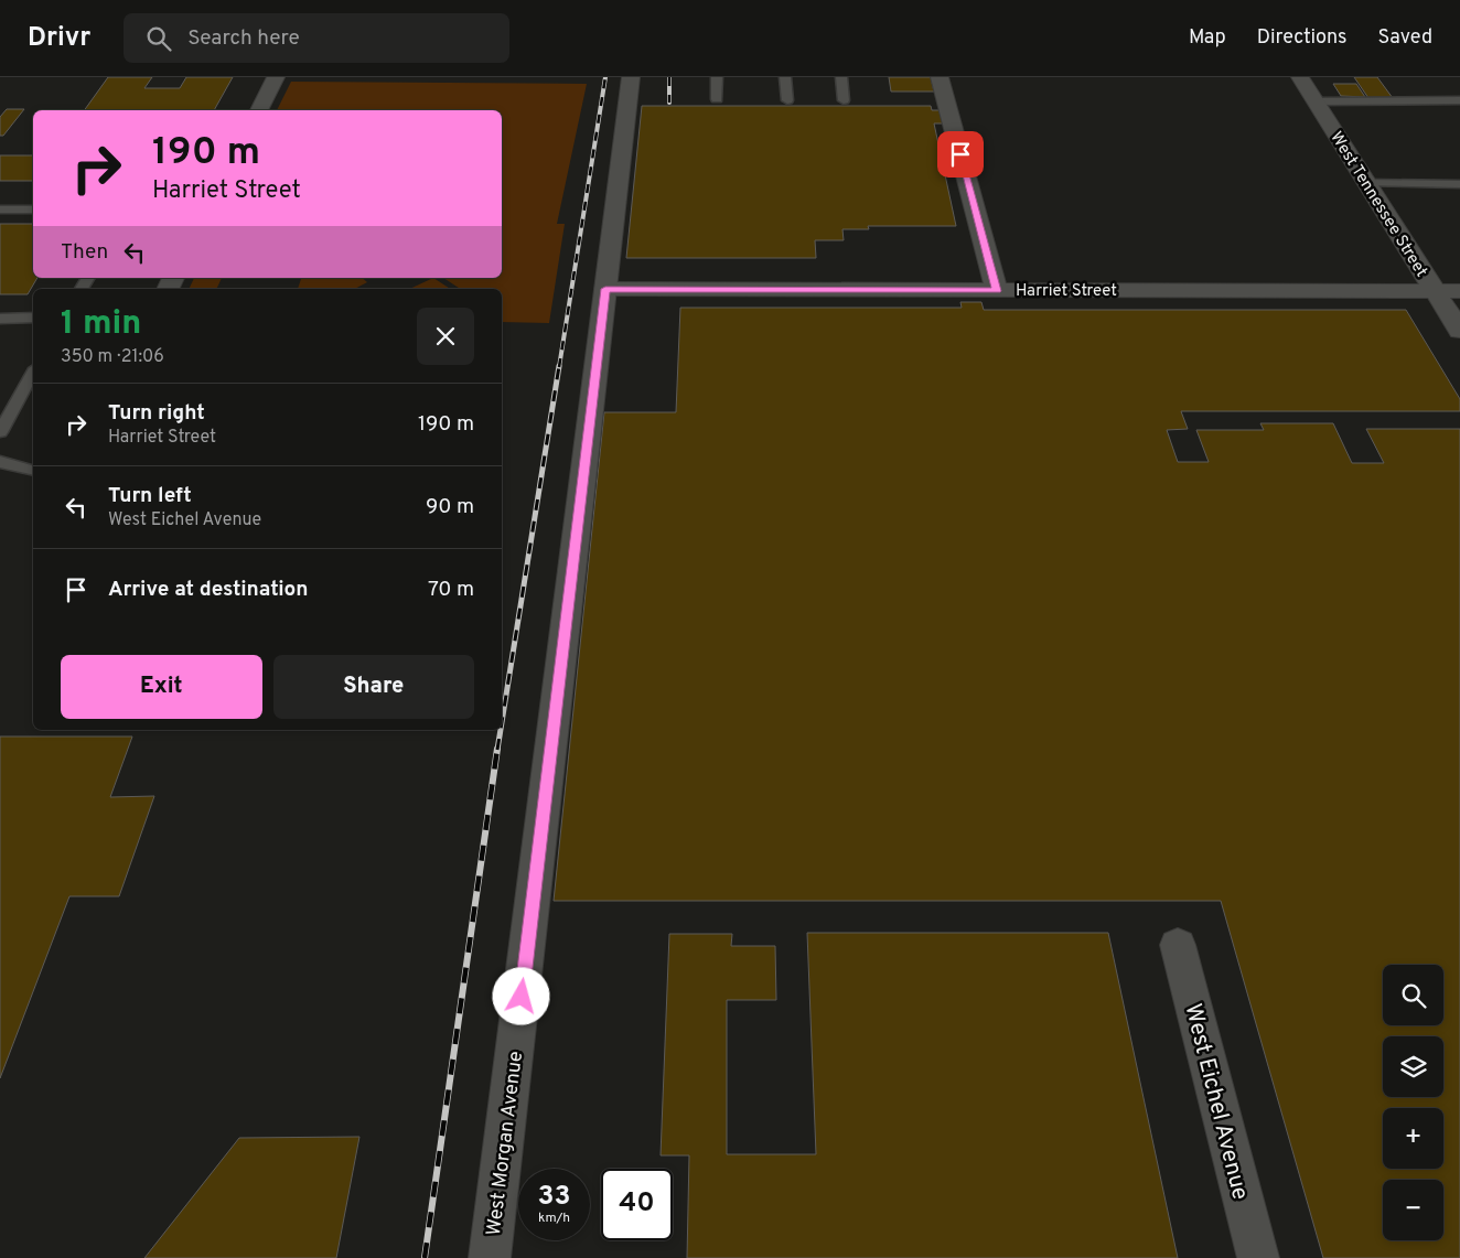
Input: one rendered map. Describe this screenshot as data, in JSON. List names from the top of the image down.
{
  "streets": {
    "street": [
      "West Tennessee Street",
      "Harriet Street",
      "West Eichel Avenue",
      "West Morgan Avenue"
    ]
  },
  "crossings": [
    ["West Tennessee Street", "Harriet Street"],
    ["Harriet Street", "West Morgan Avenue"]
  ],
  "page": {
    "header": "Drivr",
    "search": "Search here",
    "nav": ["Map", "Directions", "Saved"],
    "turn": ["190 m", "Harriet Street"],
    "then": "Then",
    "heading": ["1 min", "350 m · 21:06"],
    "list": [
      {
        "name": "Turn right",
        "note": "Harriet Street",
        "value": "190 m"
      },
      {
        "name": "Turn left",
        "note": "West Eichel Avenue",
        "value": "90 m"
      },
      {
        "name": "Arrive at destination",
        "value": "70 m"
      }
    ],
    "buttons": ["Exit", "Share"],
    "map_buttons": ["+", "−"],
    "speed": "33 km/h",
    "limit": "40"
  }
}
